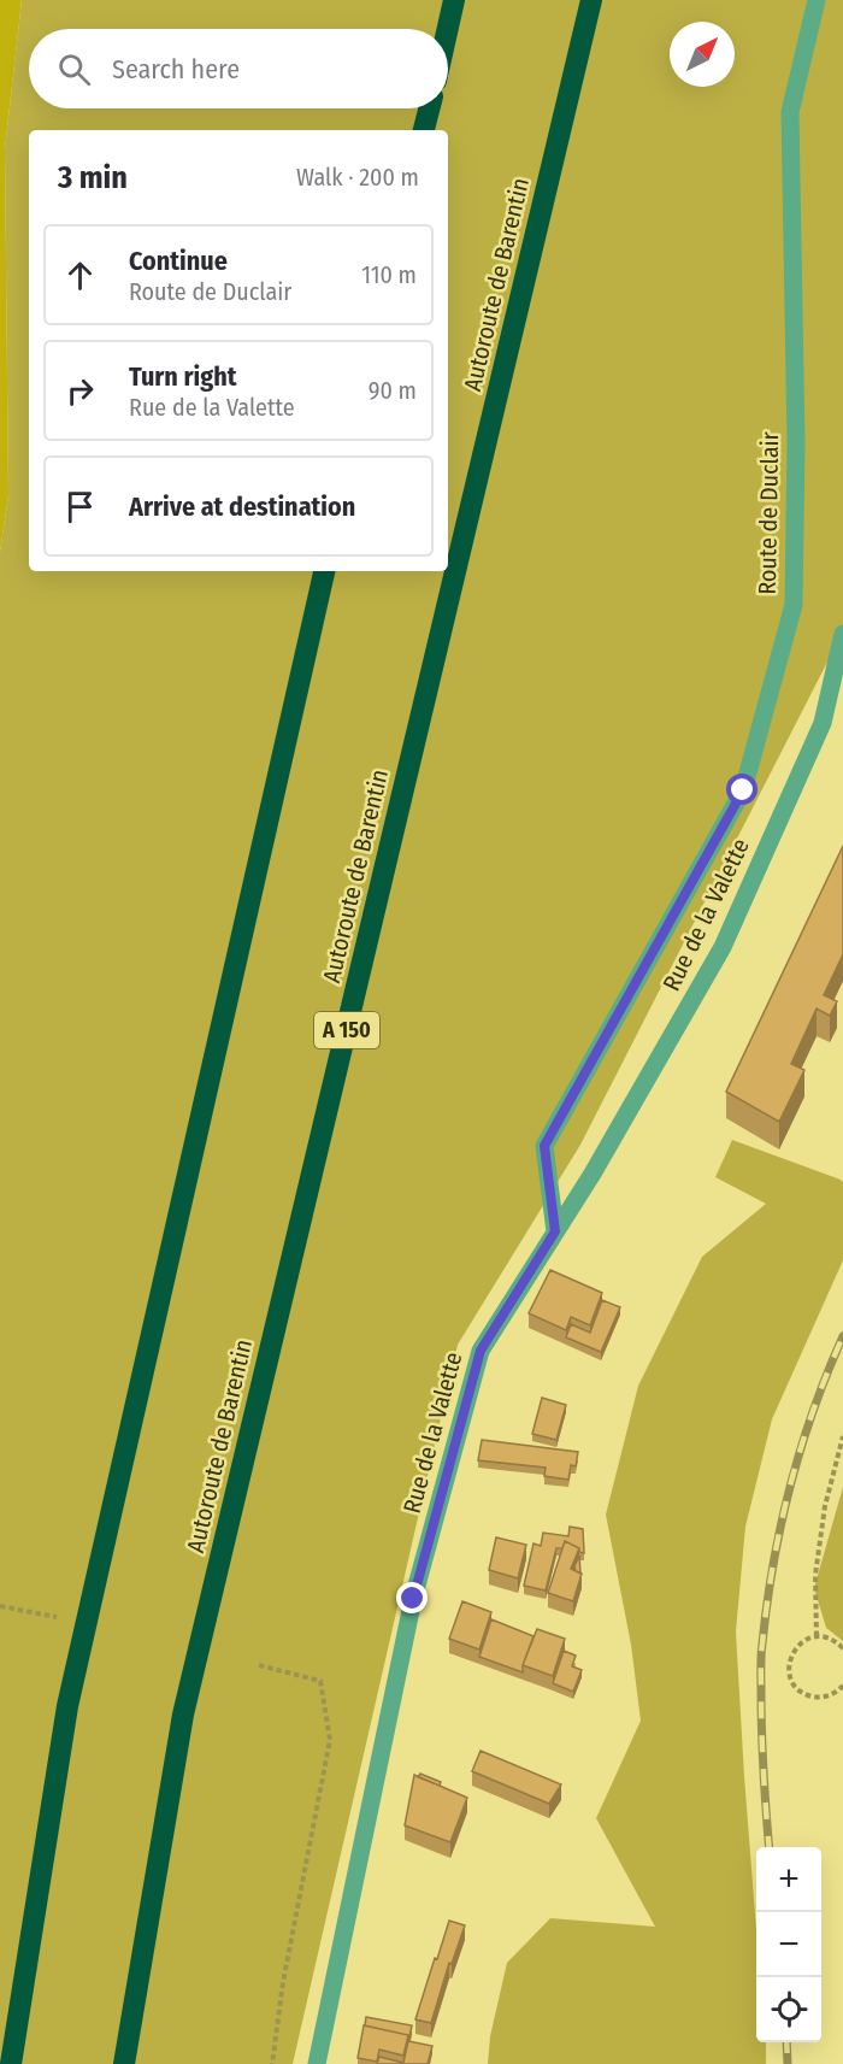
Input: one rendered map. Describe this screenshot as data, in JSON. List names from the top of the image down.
{
  "streets": {
    "highway": ["Autoroute de Barentin", "A 150"],
    "street": ["Route de Duclair", "Rue de la Valette"]
  },
  "crossings": [
    ["Route de Duclair", "Rue de la Valette"]
  ],
  "north": "top right",
  "page": {
    "search": "Search here",
    "heading": ["3 min", "Walk · 200 m"],
    "list": [
      ["Continue", "Route de Duclair", "110 m"],
      ["Turn right", "Rue de la Valette", "90 m"],
      "Arrive at destination"
    ],
    "map_buttons": ["+", "−"]
  }
}
